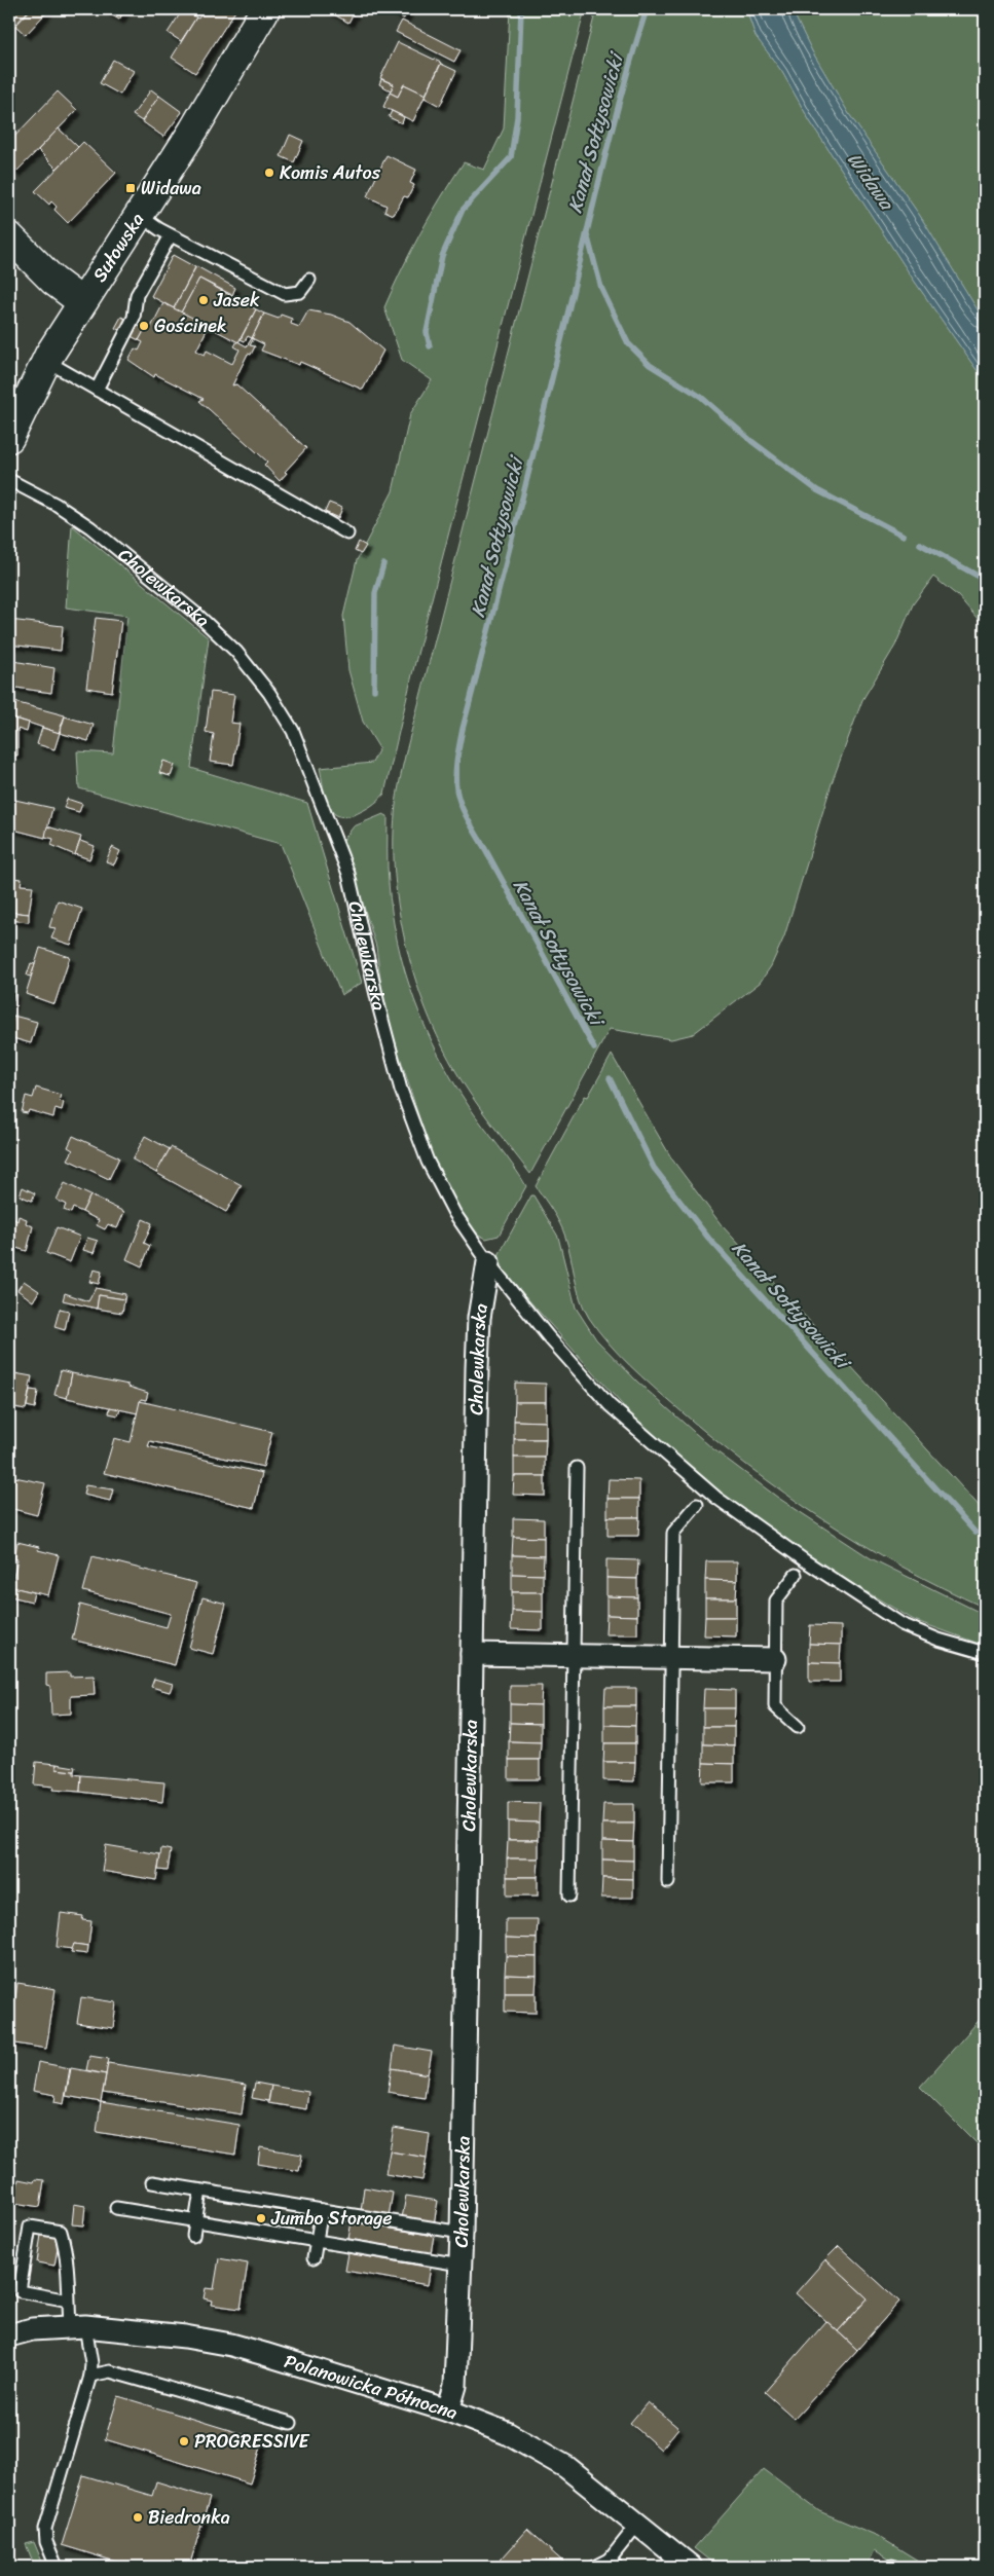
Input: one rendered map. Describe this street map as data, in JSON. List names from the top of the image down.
{
  "streets": {
    "main road": ["Sułowska"],
    "street": ["Cholewkarska", "Polanowicka Północna"]
  },
  "crossings": [
    ["Cholewkarska", "Polanowicka Północna"]
  ],
  "water": ["Kanał Sołtysowicki", "Widawa"],
  "places": {
    "other": [
      "Komis Autos",
      "Jasek",
      "Gościnek",
      "Jumbo Storage",
      "PROGRESSIVE",
      "Biedronka"
    ],
    "transit": ["Widawa"]
  }
}
